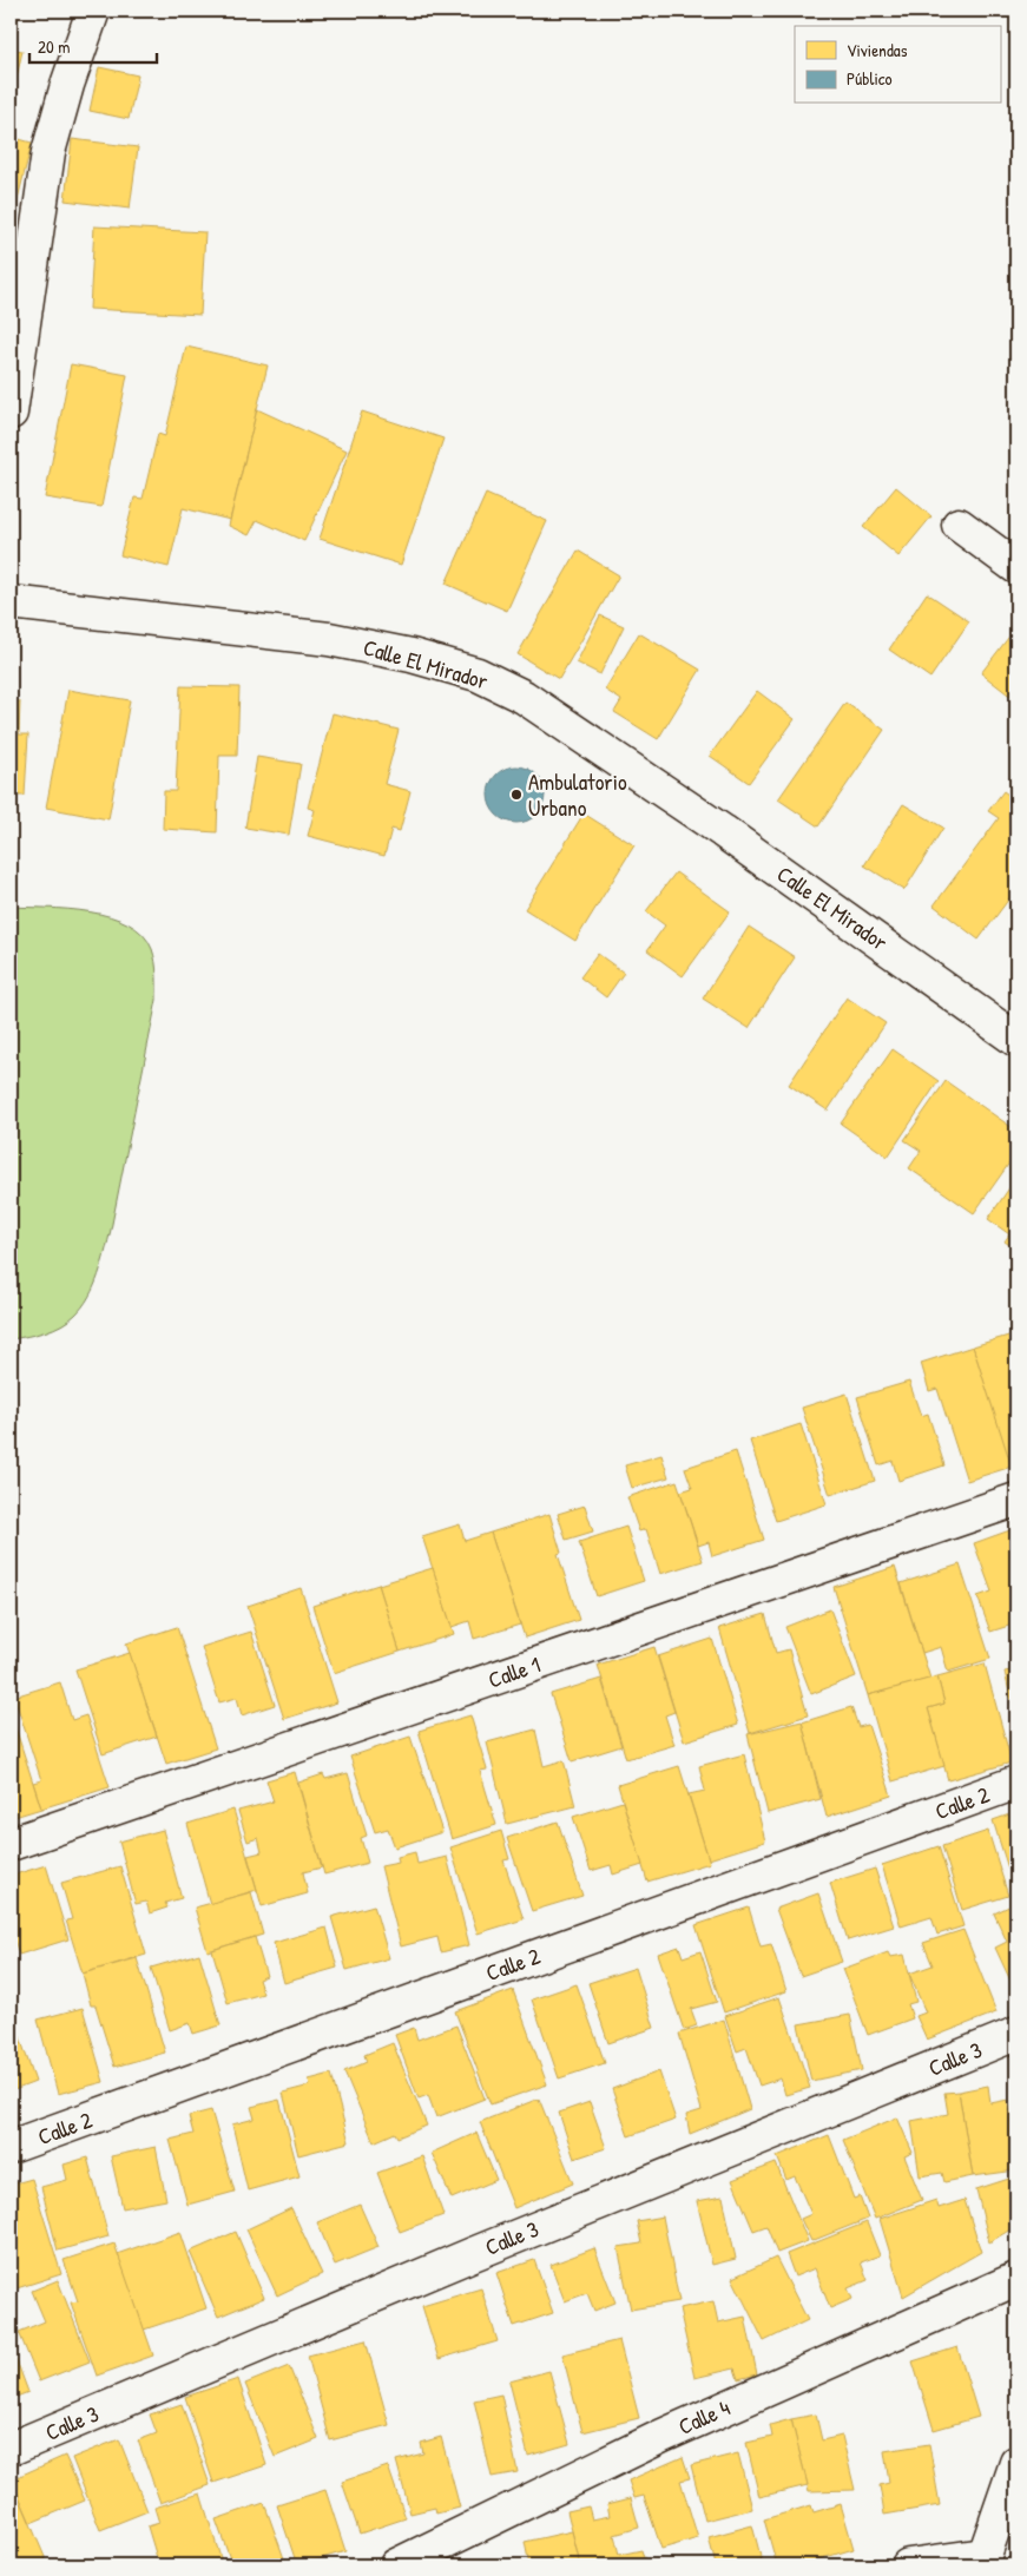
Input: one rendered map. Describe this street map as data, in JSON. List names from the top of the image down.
{
  "streets": {
    "street": [
      "Calle El Mirador",
      "Calle 1",
      "Calle 2",
      "Calle 3",
      "Calle 4"
    ]
  },
  "places": ["Ambulatorio Urbano"],
  "legend": ["Viviendas", "Público"],
  "scale_bar": "20 m"
}
